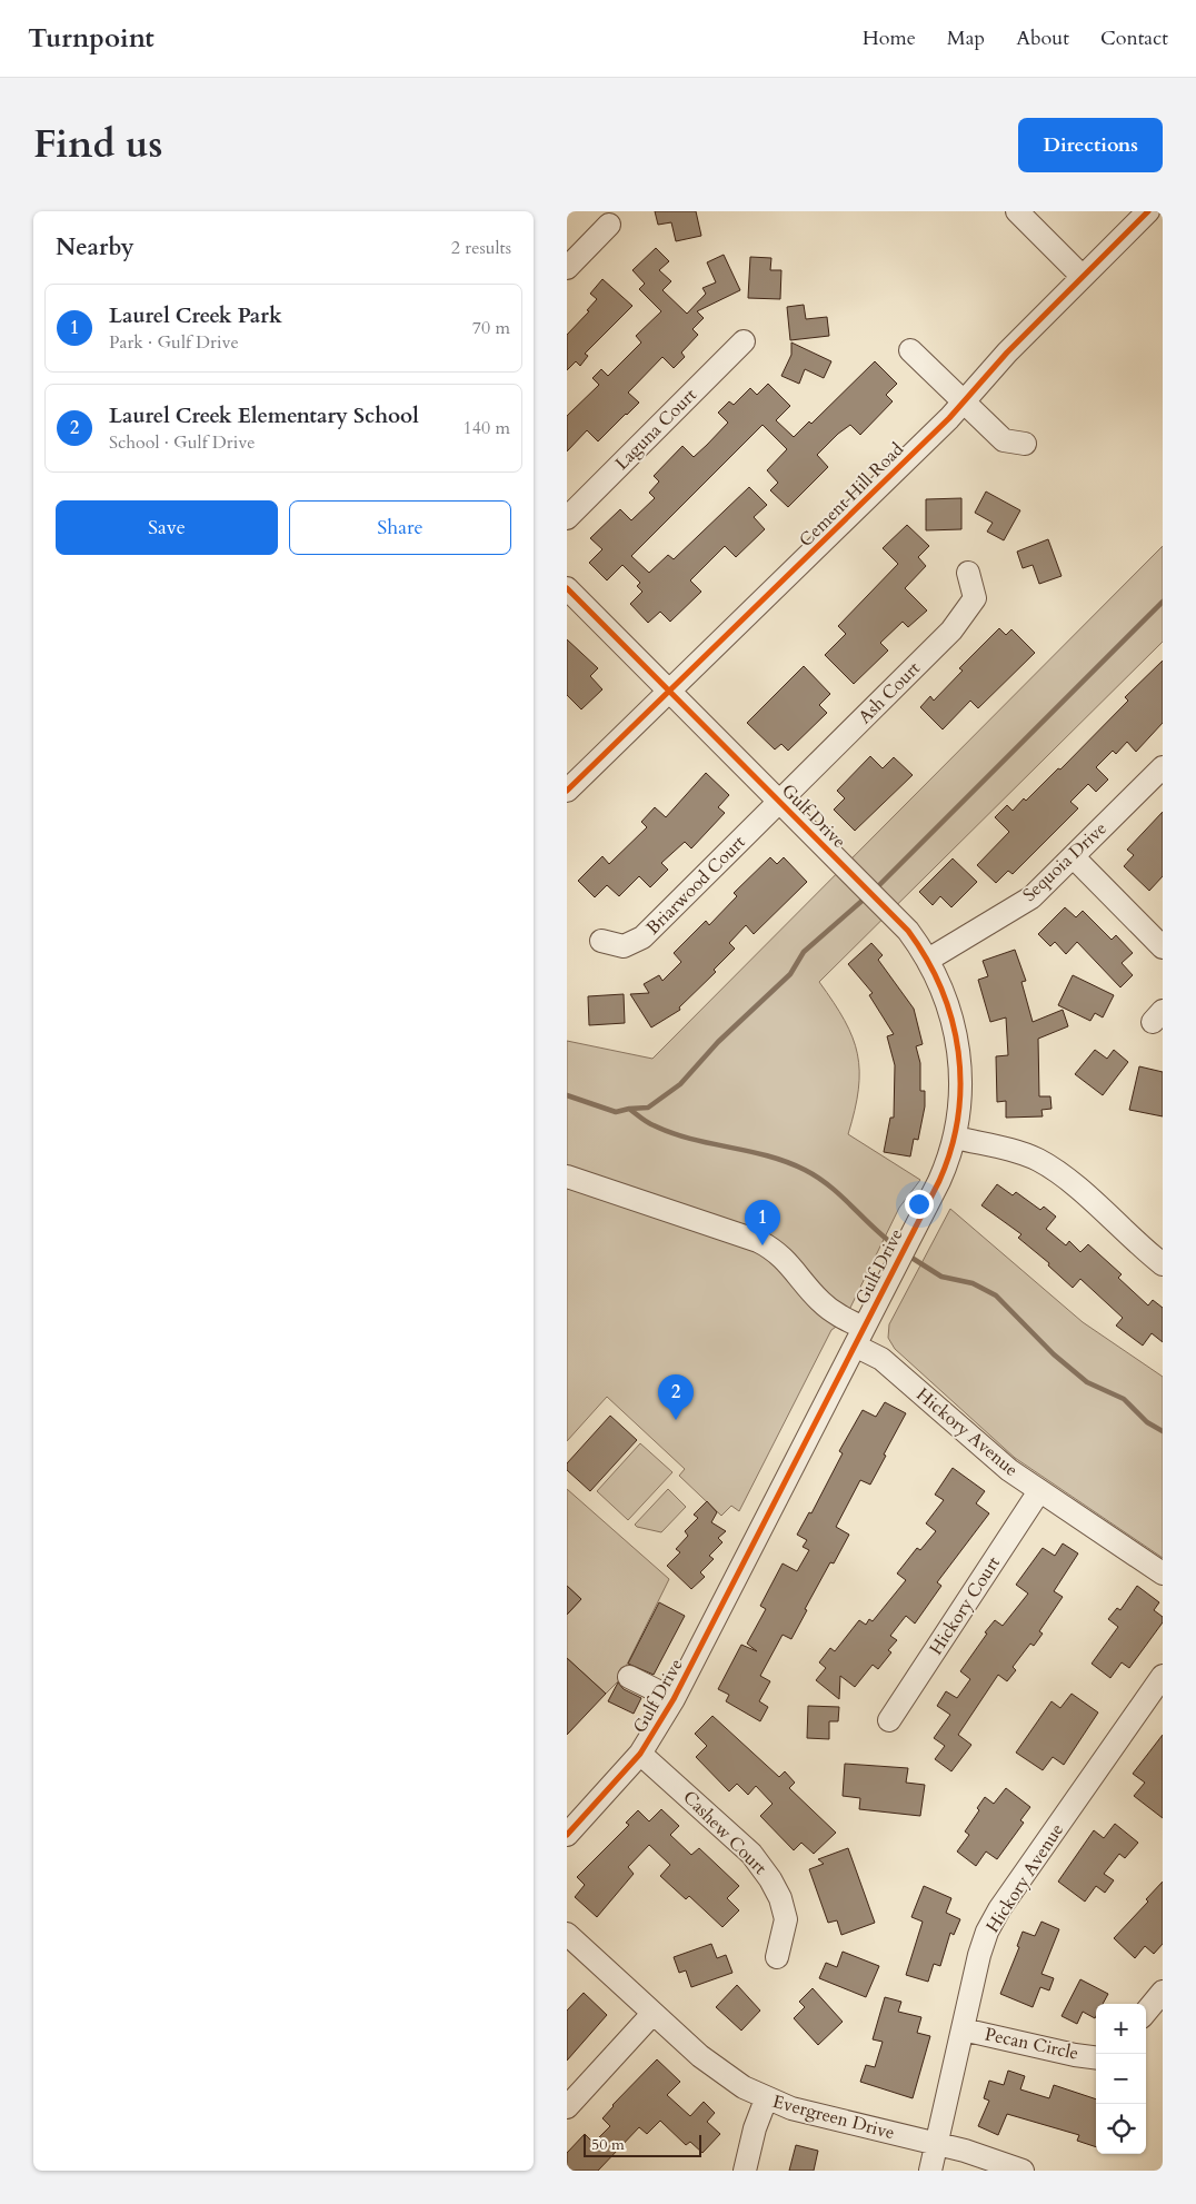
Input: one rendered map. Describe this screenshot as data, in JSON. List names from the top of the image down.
{
  "streets": {
    "street": [
      "Laguna Court",
      "Cement Hill Road",
      "Ash Court",
      "Gulf Drive",
      "Sequoia Drive",
      "Briarwood Court",
      "Hickory Avenue",
      "Hickory Court",
      "Cashew Court",
      "Pecan Circle",
      "Evergreen Drive"
    ]
  },
  "crossings": [
    ["Cement Hill Road", "Gulf Drive"],
    ["Ash Court", "Gulf Drive"],
    ["Ash Court", "Briarwood Court"],
    ["Gulf Drive", "Sequoia Drive"],
    ["Gulf Drive", "Briarwood Court"],
    ["Gulf Drive", "Hickory Avenue"],
    ["Gulf Drive", "Cashew Court"],
    ["Hickory Avenue", "Hickory Court"],
    ["Hickory Avenue", "Pecan Circle"],
    ["Hickory Avenue", "Evergreen Drive"]
  ],
  "scale_bar": "50 m",
  "page": {
    "header": "Turnpoint",
    "nav": [
      "Home",
      "Map",
      "About",
      "Contact"
    ],
    "title": "Find us",
    "buttons": [
      "Directions",
      ["Save", "Share"]
    ],
    "heading": ["Nearby", "2 results"],
    "list": [
      {
        "mark": "1",
        "name": "Laurel Creek Park",
        "note": "Park · Gulf Drive",
        "value": "70 m"
      },
      {
        "mark": "2",
        "name": "Laurel Creek Elementary School",
        "note": "School · Gulf Drive",
        "value": "140 m"
      }
    ],
    "pins": ["1", "2"],
    "map_buttons": ["+", "−"],
    "scale": "50 m"
  }
}
